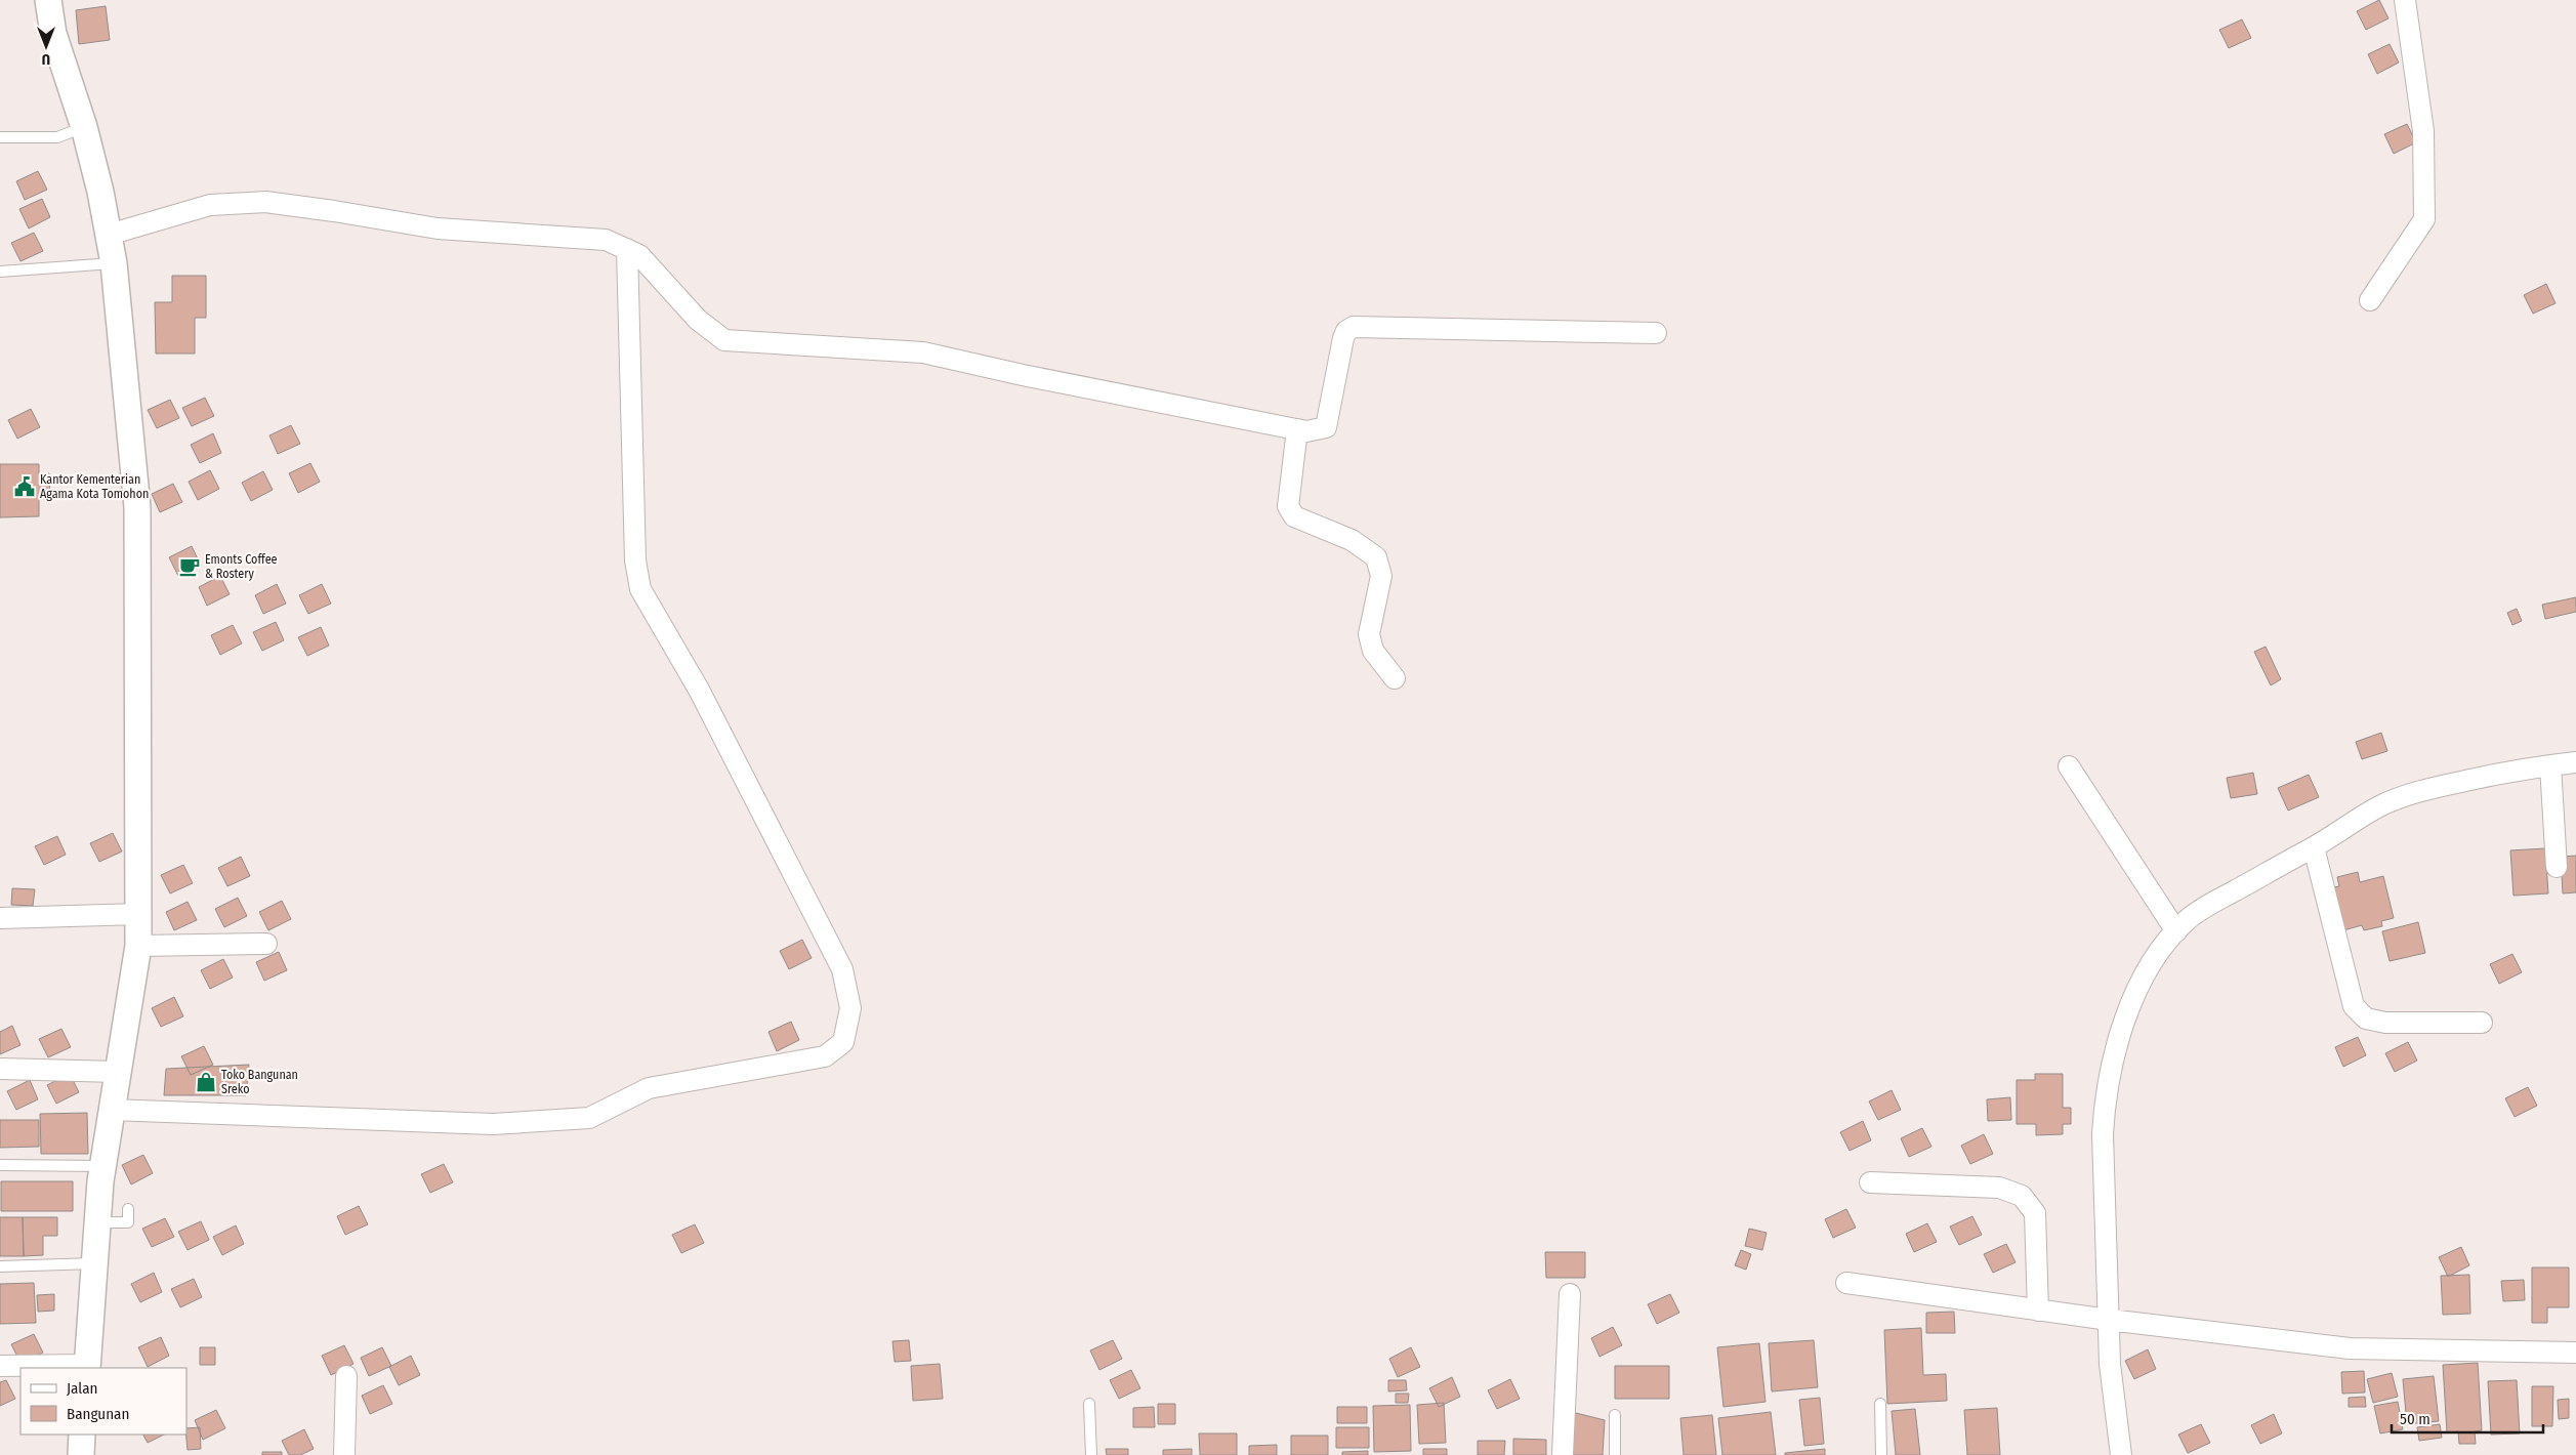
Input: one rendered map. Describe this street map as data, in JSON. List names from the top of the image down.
{
  "places": {
    "public building": ["Kantor Kementerian Agama Kota Tomohon"],
    "cafe": ["Emonts Coffee & Rostery"],
    "shop": ["Toko Bangunan Sreko"]
  },
  "legend": ["Jalan", "Bangunan"],
  "scale_bar": "50 m",
  "north": "bottom"
}
